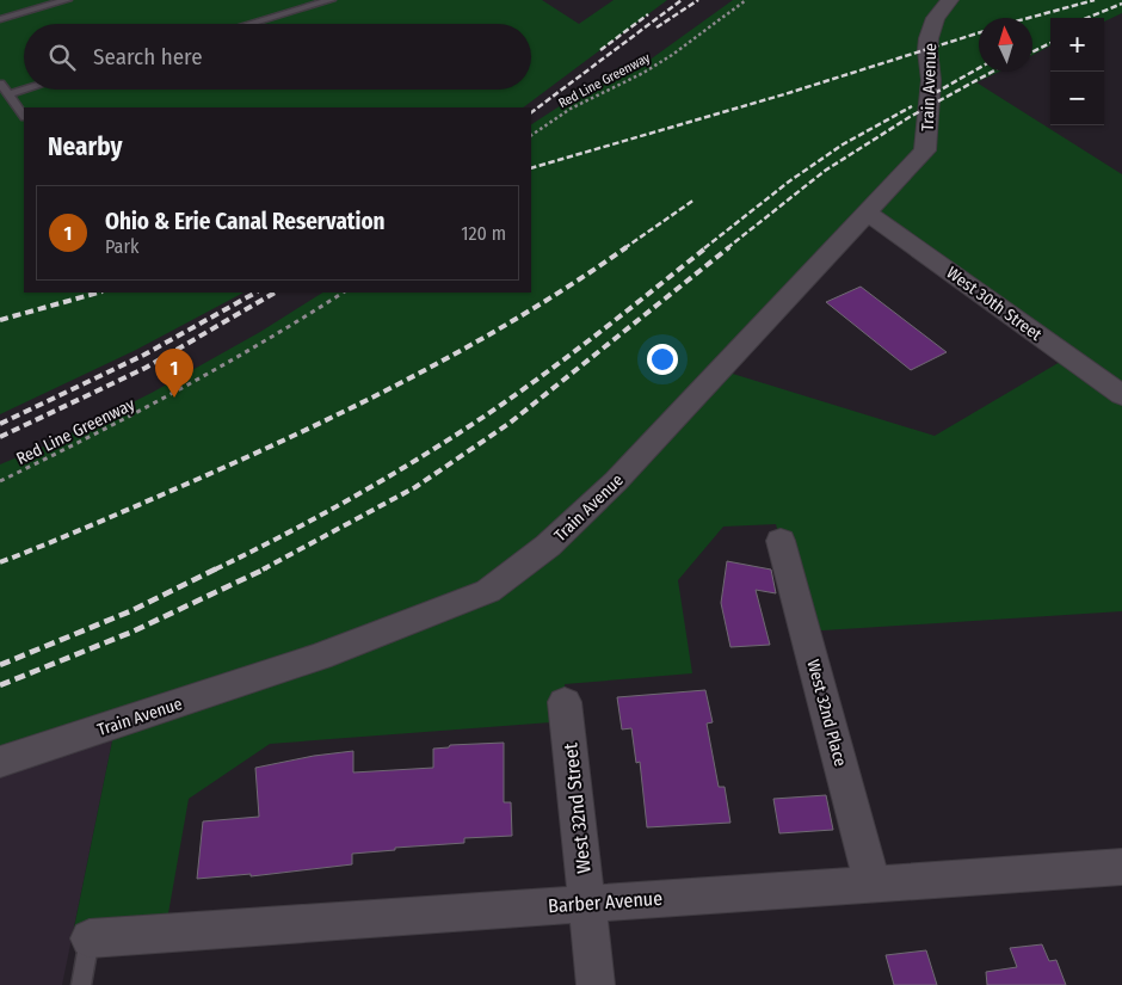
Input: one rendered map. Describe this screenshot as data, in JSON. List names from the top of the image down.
{
  "streets": {
    "street": [
      "Train Avenue",
      "West 30th Street",
      "West 32nd Place",
      "West 32nd Street",
      "Barber Avenue"
    ],
    "path": ["Red Line Greenway"]
  },
  "crossings": [
    ["Train Avenue", "West 30th Street"],
    ["West 32nd Place", "Barber Avenue"],
    ["West 32nd Street", "Barber Avenue"]
  ],
  "north": "top",
  "page": {
    "map_buttons": ["+", "−"],
    "search": "Search here",
    "heading": "Nearby",
    "list": [
      {
        "mark": "1",
        "name": "Ohio & Erie Canal Reservation",
        "note": "Park",
        "value": "120 m"
      }
    ],
    "pins": "1"
  }
}
